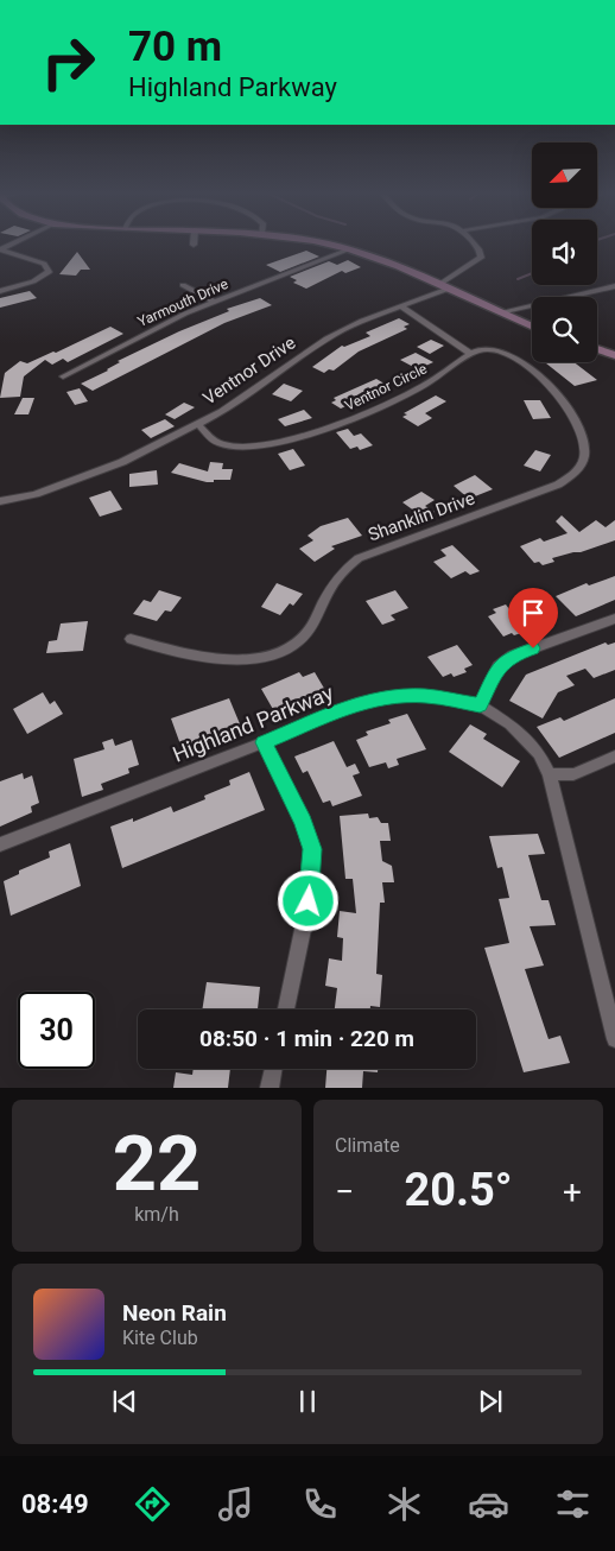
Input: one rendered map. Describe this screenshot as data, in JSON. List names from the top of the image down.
{
  "streets": {
    "street": [
      "Yarmouth Drive",
      "Ventnor Drive",
      "Ventnor Circle",
      "Shanklin Drive",
      "Highland Parkway"
    ]
  },
  "crossings": [
    ["Ventnor Drive", "Ventnor Circle"],
    ["Ventnor Circle", "Shanklin Drive"]
  ],
  "north": "bottom left",
  "page": {
    "turn": ["70 m", "Highland Parkway"],
    "limit": "30",
    "trip": "08:50 · 1 min · 220 m",
    "tile": [
      ["22", "km/h"],
      "Climate"
    ],
    "heat": ["−", "20.5°", "+"],
    "song": ["Neon Rain", "Kite Club"],
    "tabs": "08:49"
  }
}
